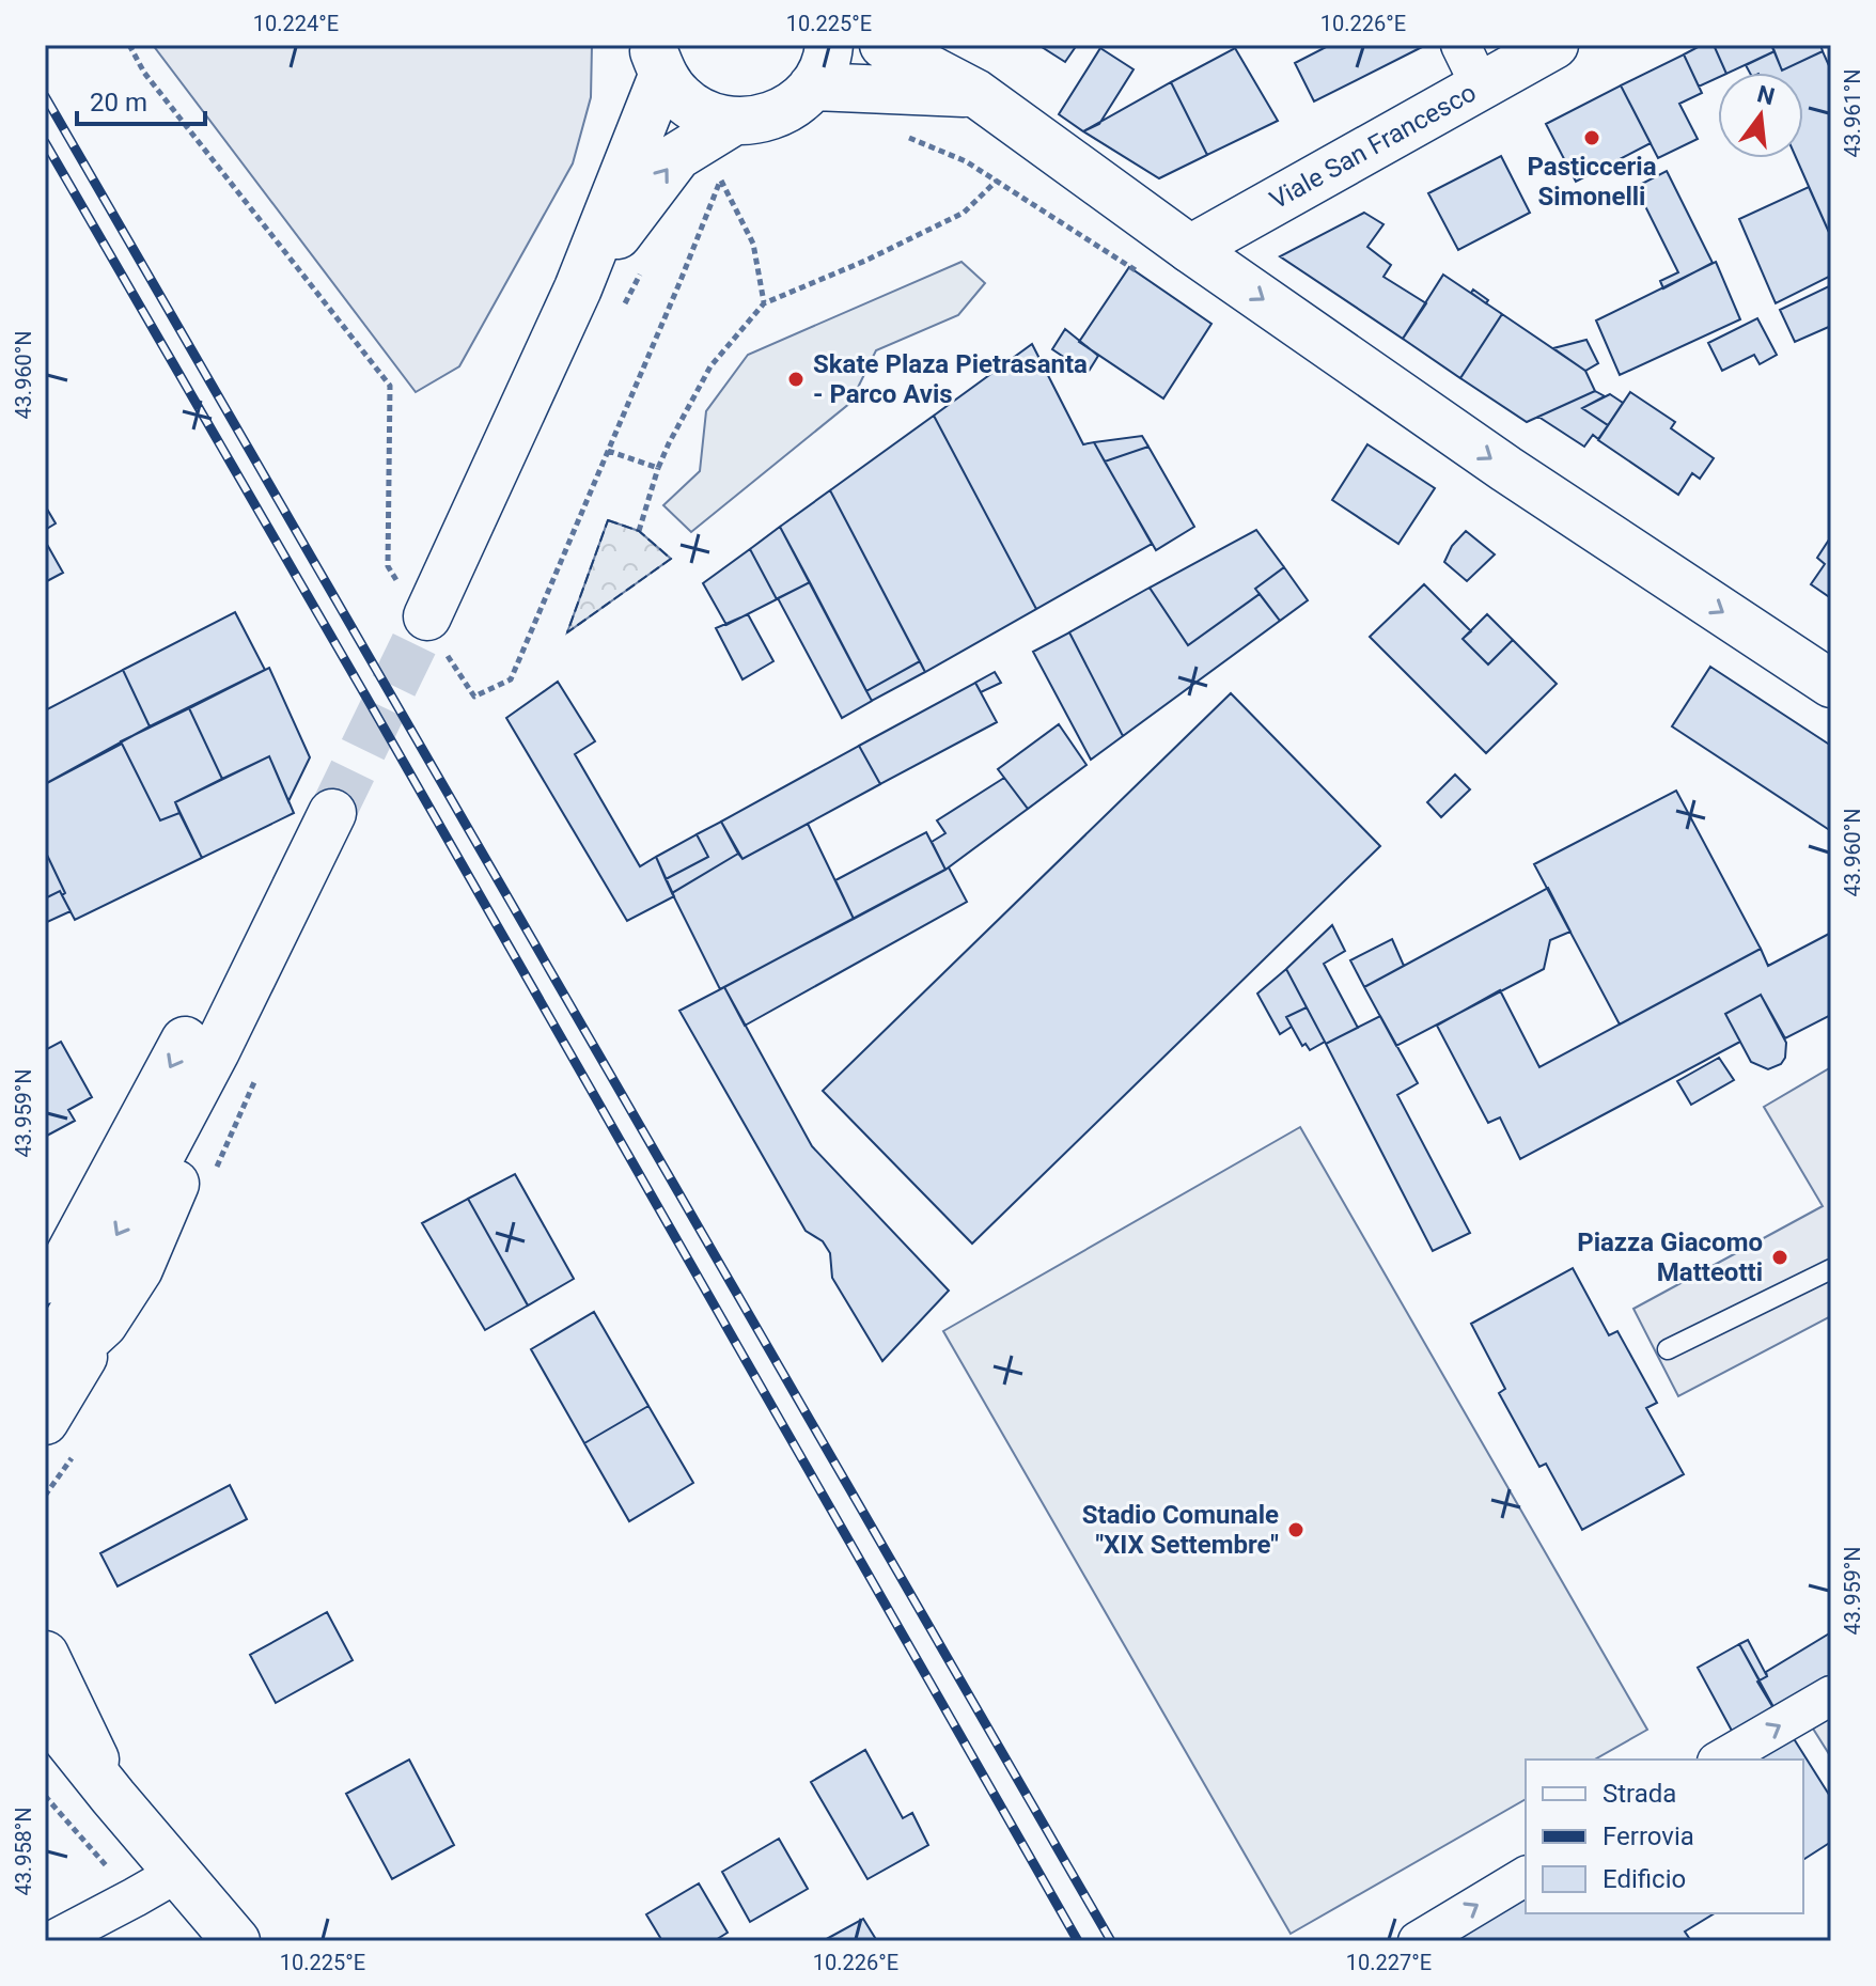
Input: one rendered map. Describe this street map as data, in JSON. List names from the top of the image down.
{
  "streets": {
    "street": ["Viale San Francesco"]
  },
  "places": [
    "Pasticceria Simonelli",
    "Skate Plaza Pietrasanta - Parco Avis",
    "Piazza Giacomo Matteotti",
    "Stadio Comunale \"XIX Settembre\""
  ],
  "legend": ["Strada", "Ferrovia", "Edificio"],
  "scale_bar": "20 m",
  "north": "top",
  "coordinates": [
    "10.224°E",
    "10.225°E",
    "10.226°E",
    "43.961°N",
    "43.960°N",
    "43.959°N",
    "43.958°N",
    "10.227°E"
  ]
}
